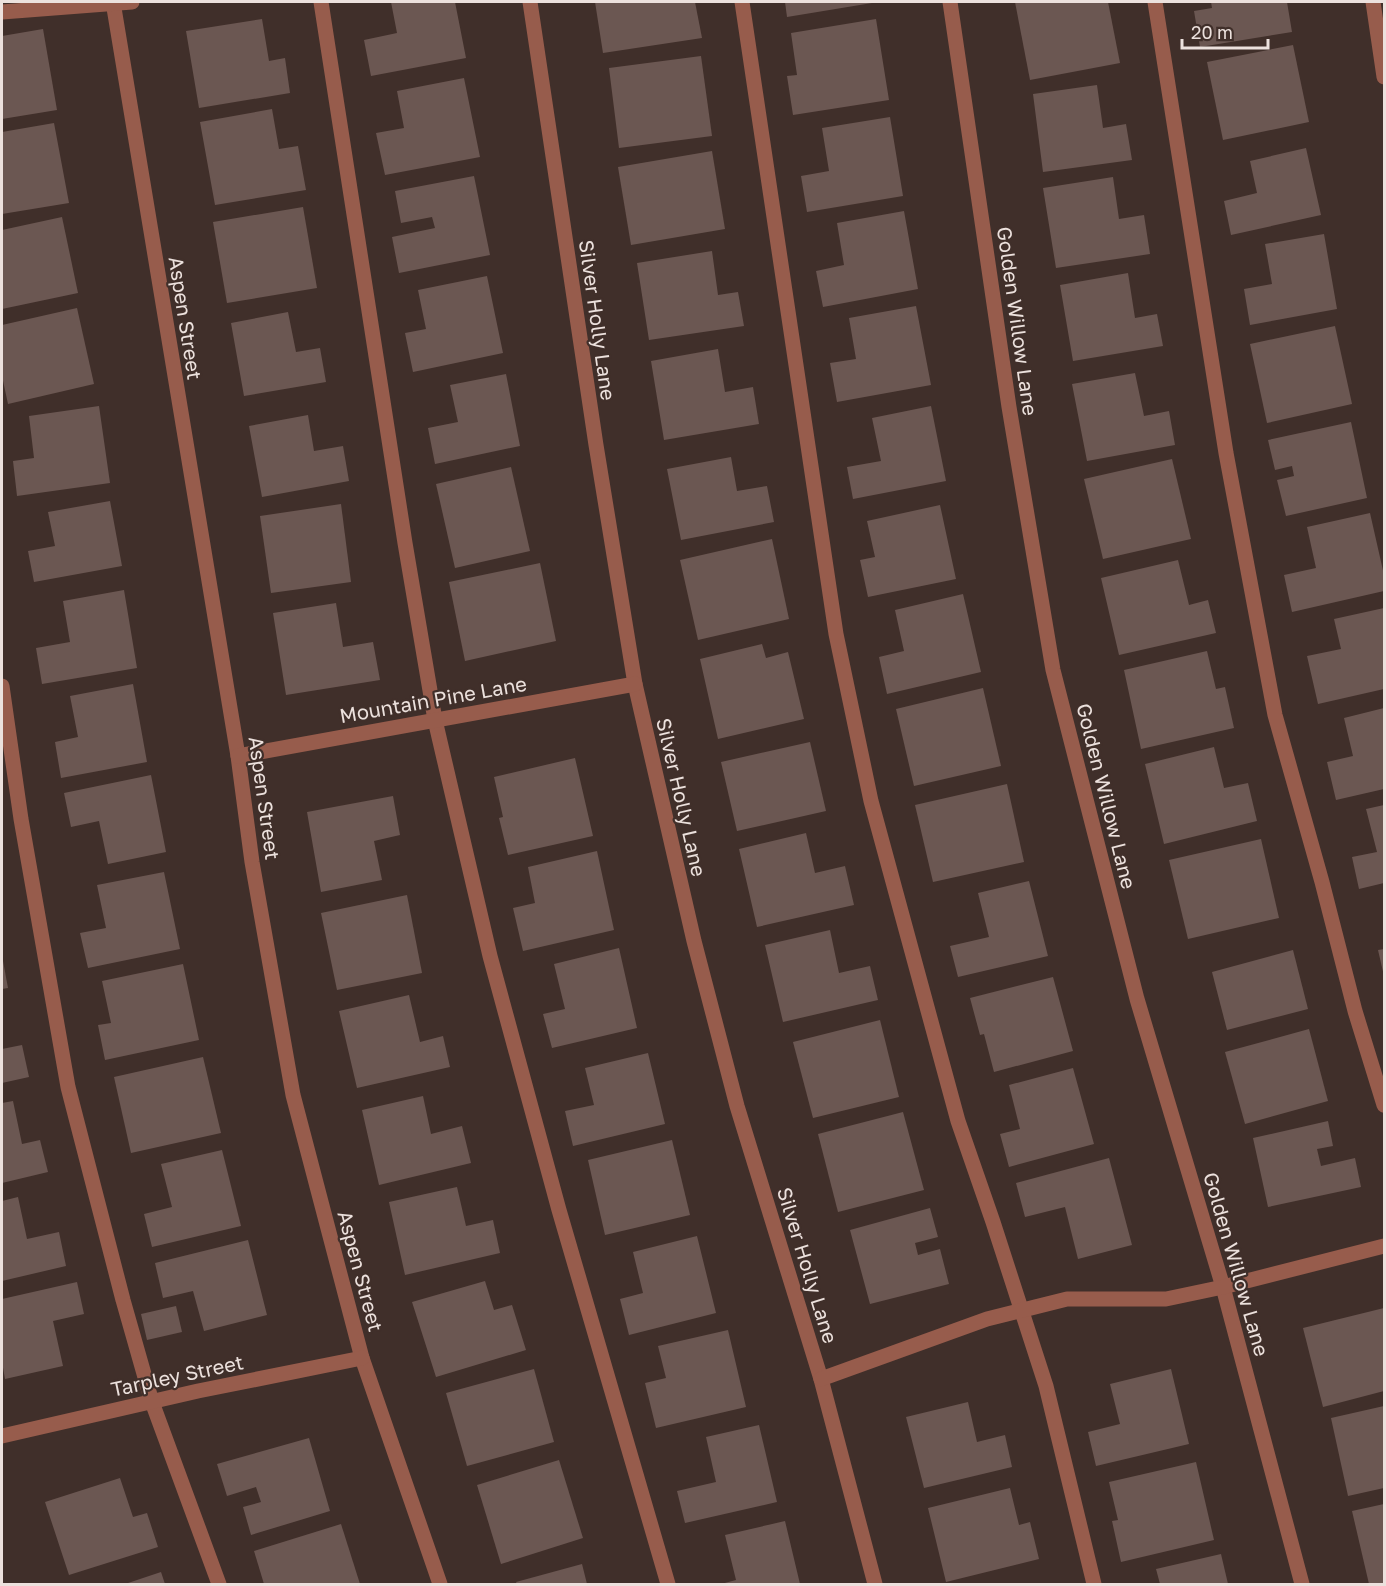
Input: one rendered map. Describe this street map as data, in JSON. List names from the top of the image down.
{
  "streets": {
    "street": [
      "Aspen Street",
      "Silver Holly Lane",
      "Golden Willow Lane",
      "Mountain Pine Lane",
      "Tarpley Street"
    ]
  },
  "crossings": [
    ["Aspen Street", "Mountain Pine Lane"],
    ["Aspen Street", "Tarpley Street"],
    ["Silver Holly Lane", "Mountain Pine Lane"]
  ],
  "scale_bar": "20 m"
}
